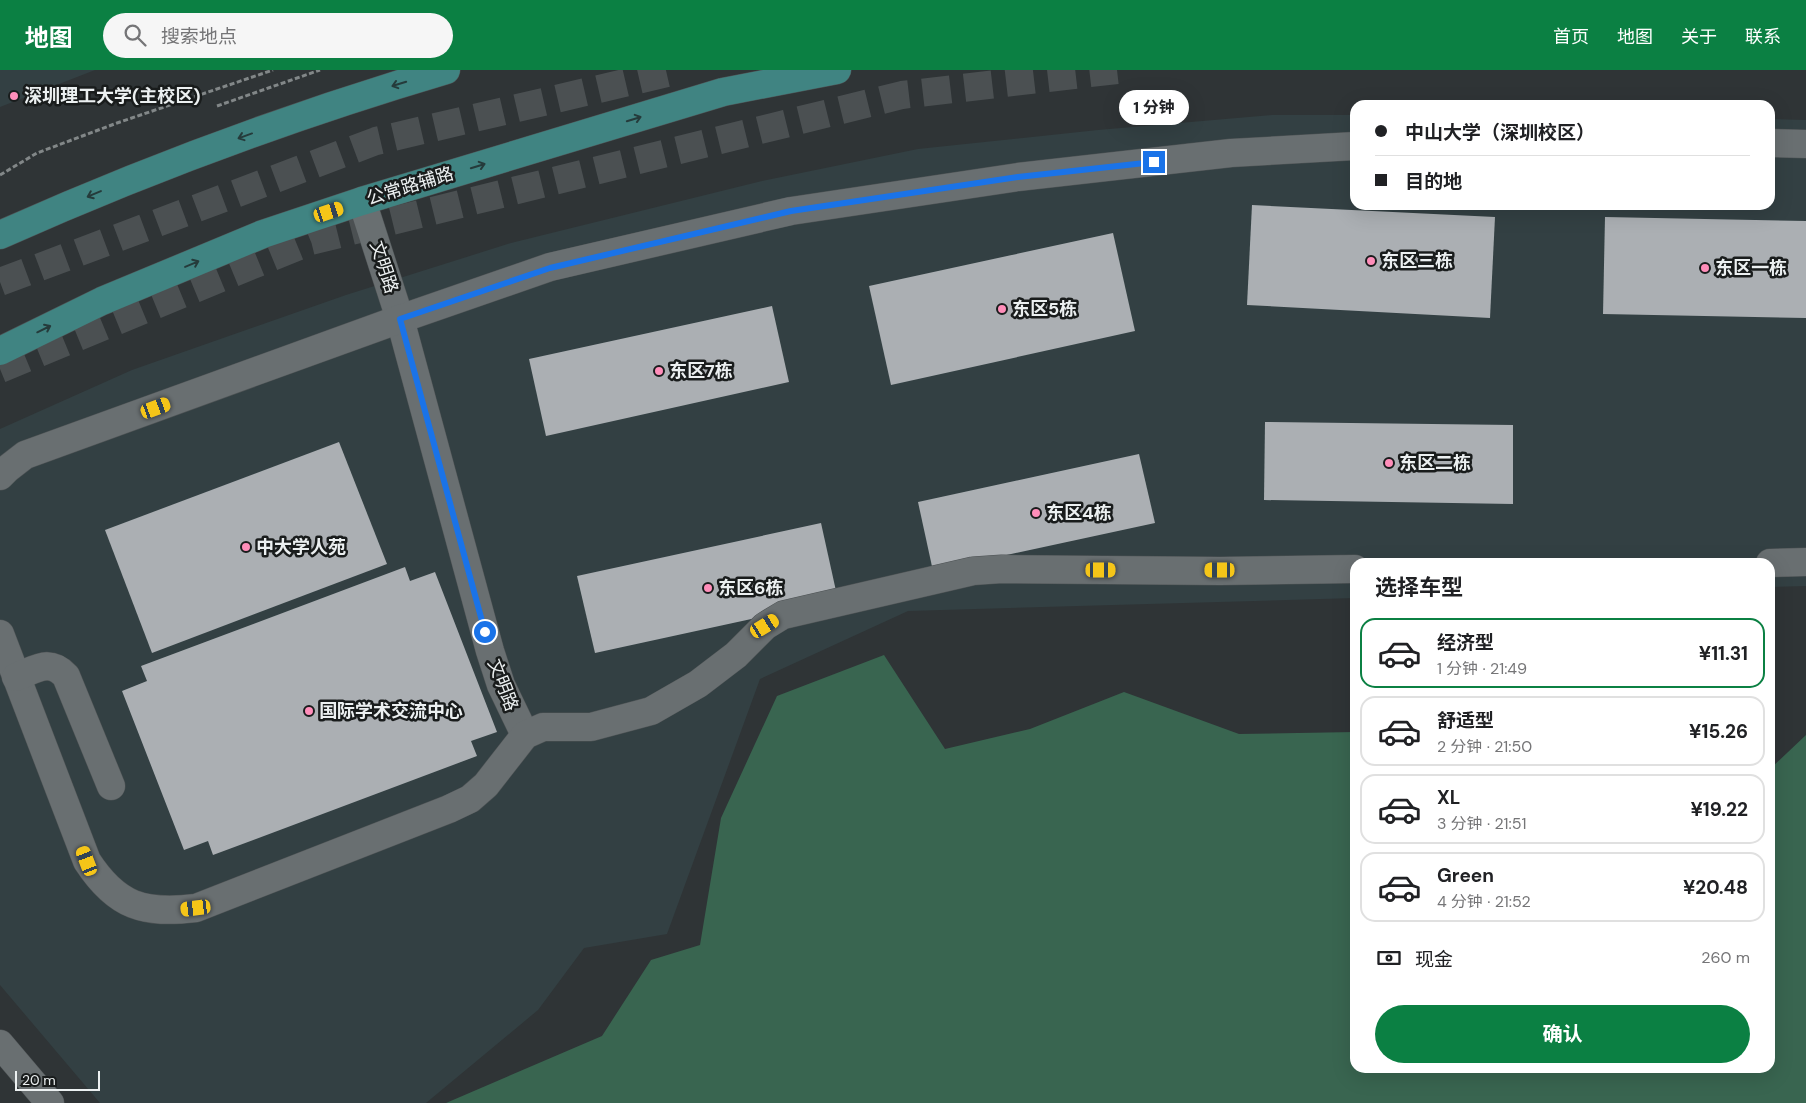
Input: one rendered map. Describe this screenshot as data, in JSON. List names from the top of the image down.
{
  "streets": {
    "main road": ["公常路辅路"],
    "street": ["文明路"]
  },
  "crossings": [
    ["公常路辅路", "文明路"]
  ],
  "places": [
    "深圳理工大学(主校区)",
    "东区三栋",
    "东区一栋",
    "东区5栋",
    "东区7栋",
    "东区二栋",
    "东区4栋",
    "中大学人苑",
    "东区6栋",
    "国际学术交流中心"
  ],
  "scale_bar": "20 m",
  "page": {
    "header": "地图",
    "search": "搜索地点",
    "nav": [
      "首页",
      "地图",
      "关于",
      "联系"
    ],
    "bubble": "1 分钟",
    "banner": ["中山大学（深圳校区）", "目的地"],
    "heading": "选择车型",
    "list": [
      {
        "name": "经济型",
        "note": "1 分钟 · 21:49",
        "value": "¥11.31"
      },
      {
        "name": "舒适型",
        "note": "2 分钟 · 21:50",
        "value": "¥15.26"
      },
      {
        "name": "XL",
        "note": "3 分钟 · 21:51",
        "value": "¥19.22"
      },
      {
        "name": "Green",
        "note": "4 分钟 · 21:52",
        "value": "¥20.48"
      }
    ],
    "pay": ["现金", "260 m"],
    "buttons": "确认",
    "scale": "20 m"
  }
}
